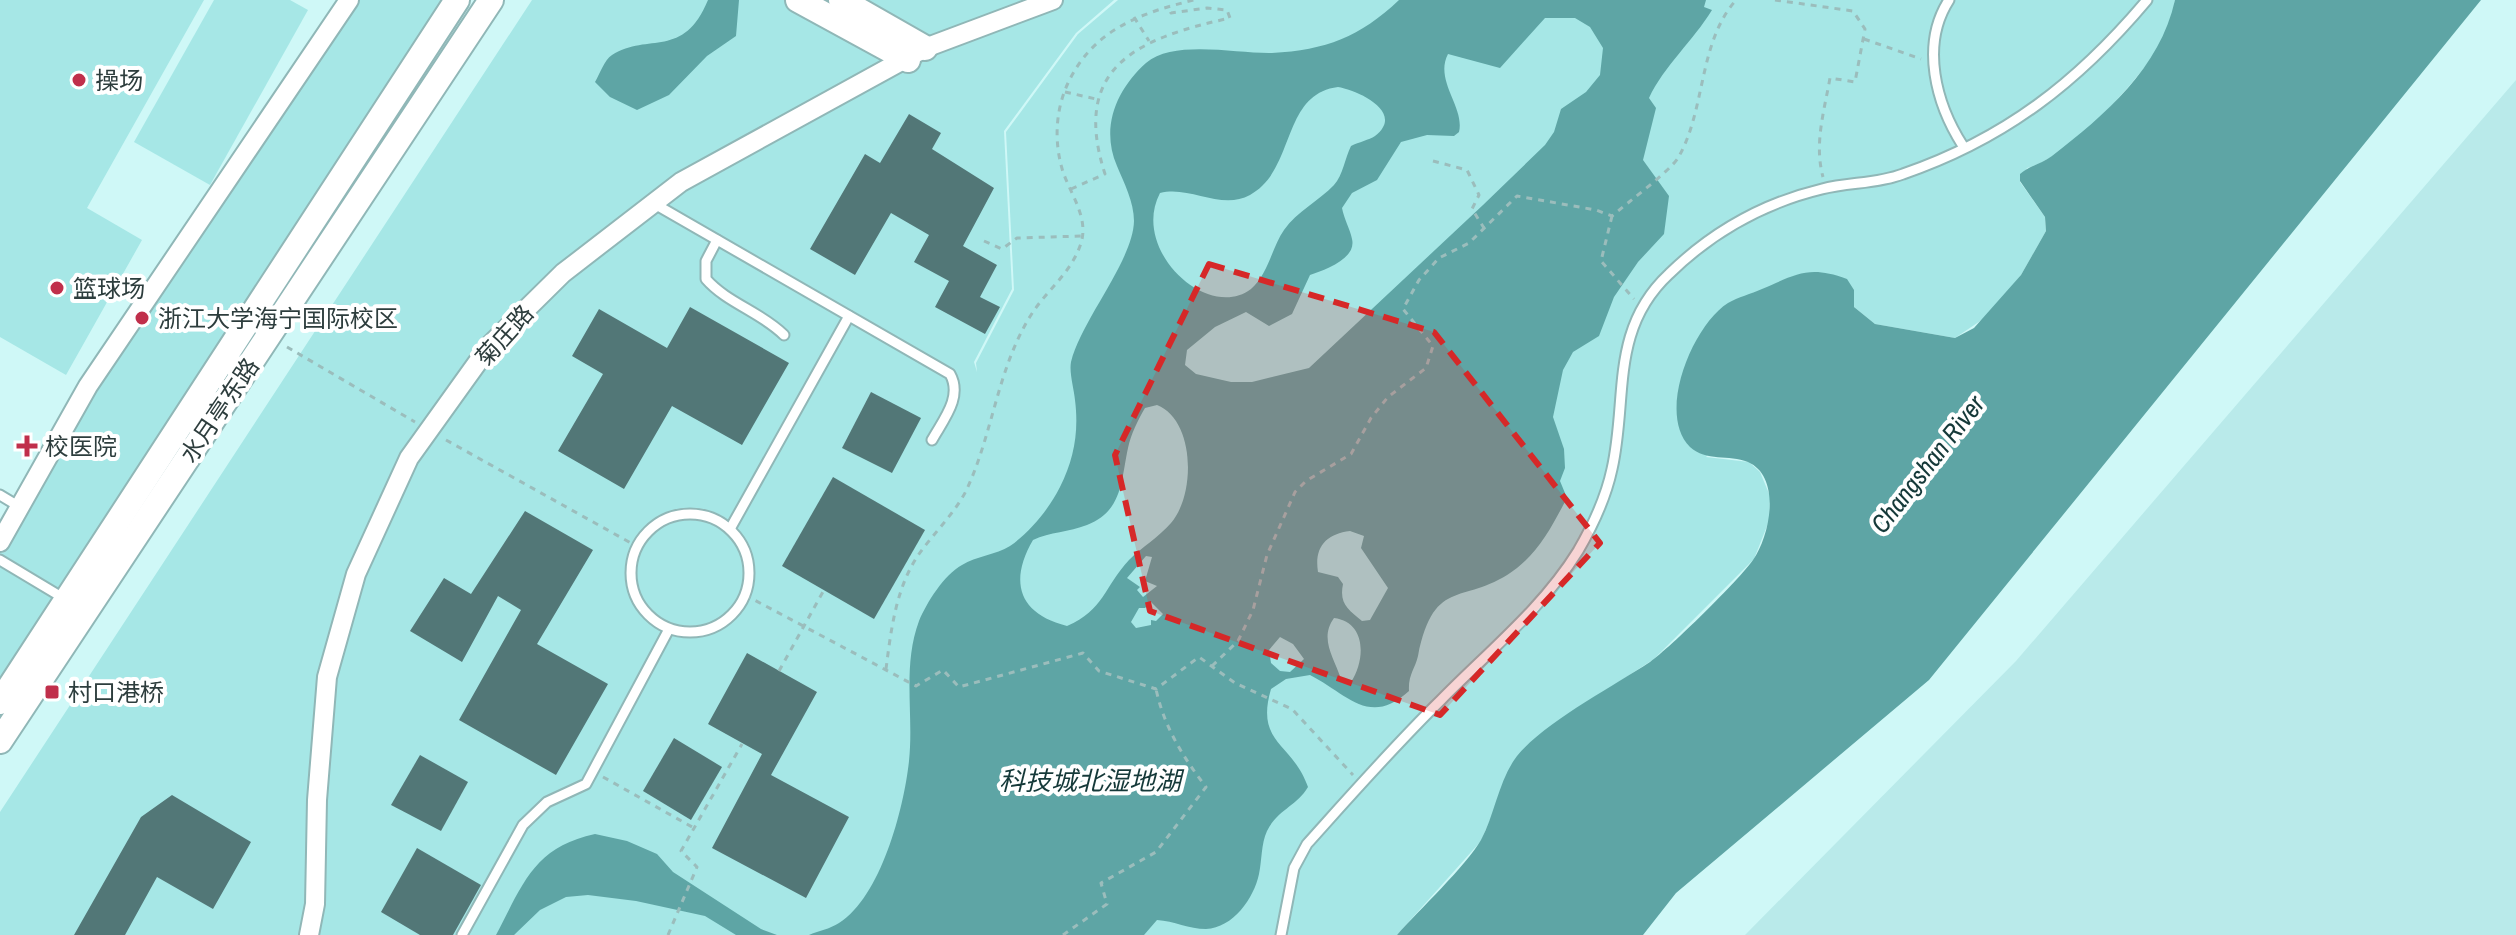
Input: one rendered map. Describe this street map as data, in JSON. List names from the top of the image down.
{
  "streets": {
    "main road": ["水月亭东路"],
    "street": ["菊庄路"]
  },
  "water": ["Changshan River", "科技城北湿地湖"],
  "places": {
    "other": ["操场", "篮球场", "浙江大学海宁国际校区"],
    "health": ["校医院"],
    "transit": ["村口港桥"]
  }
}
